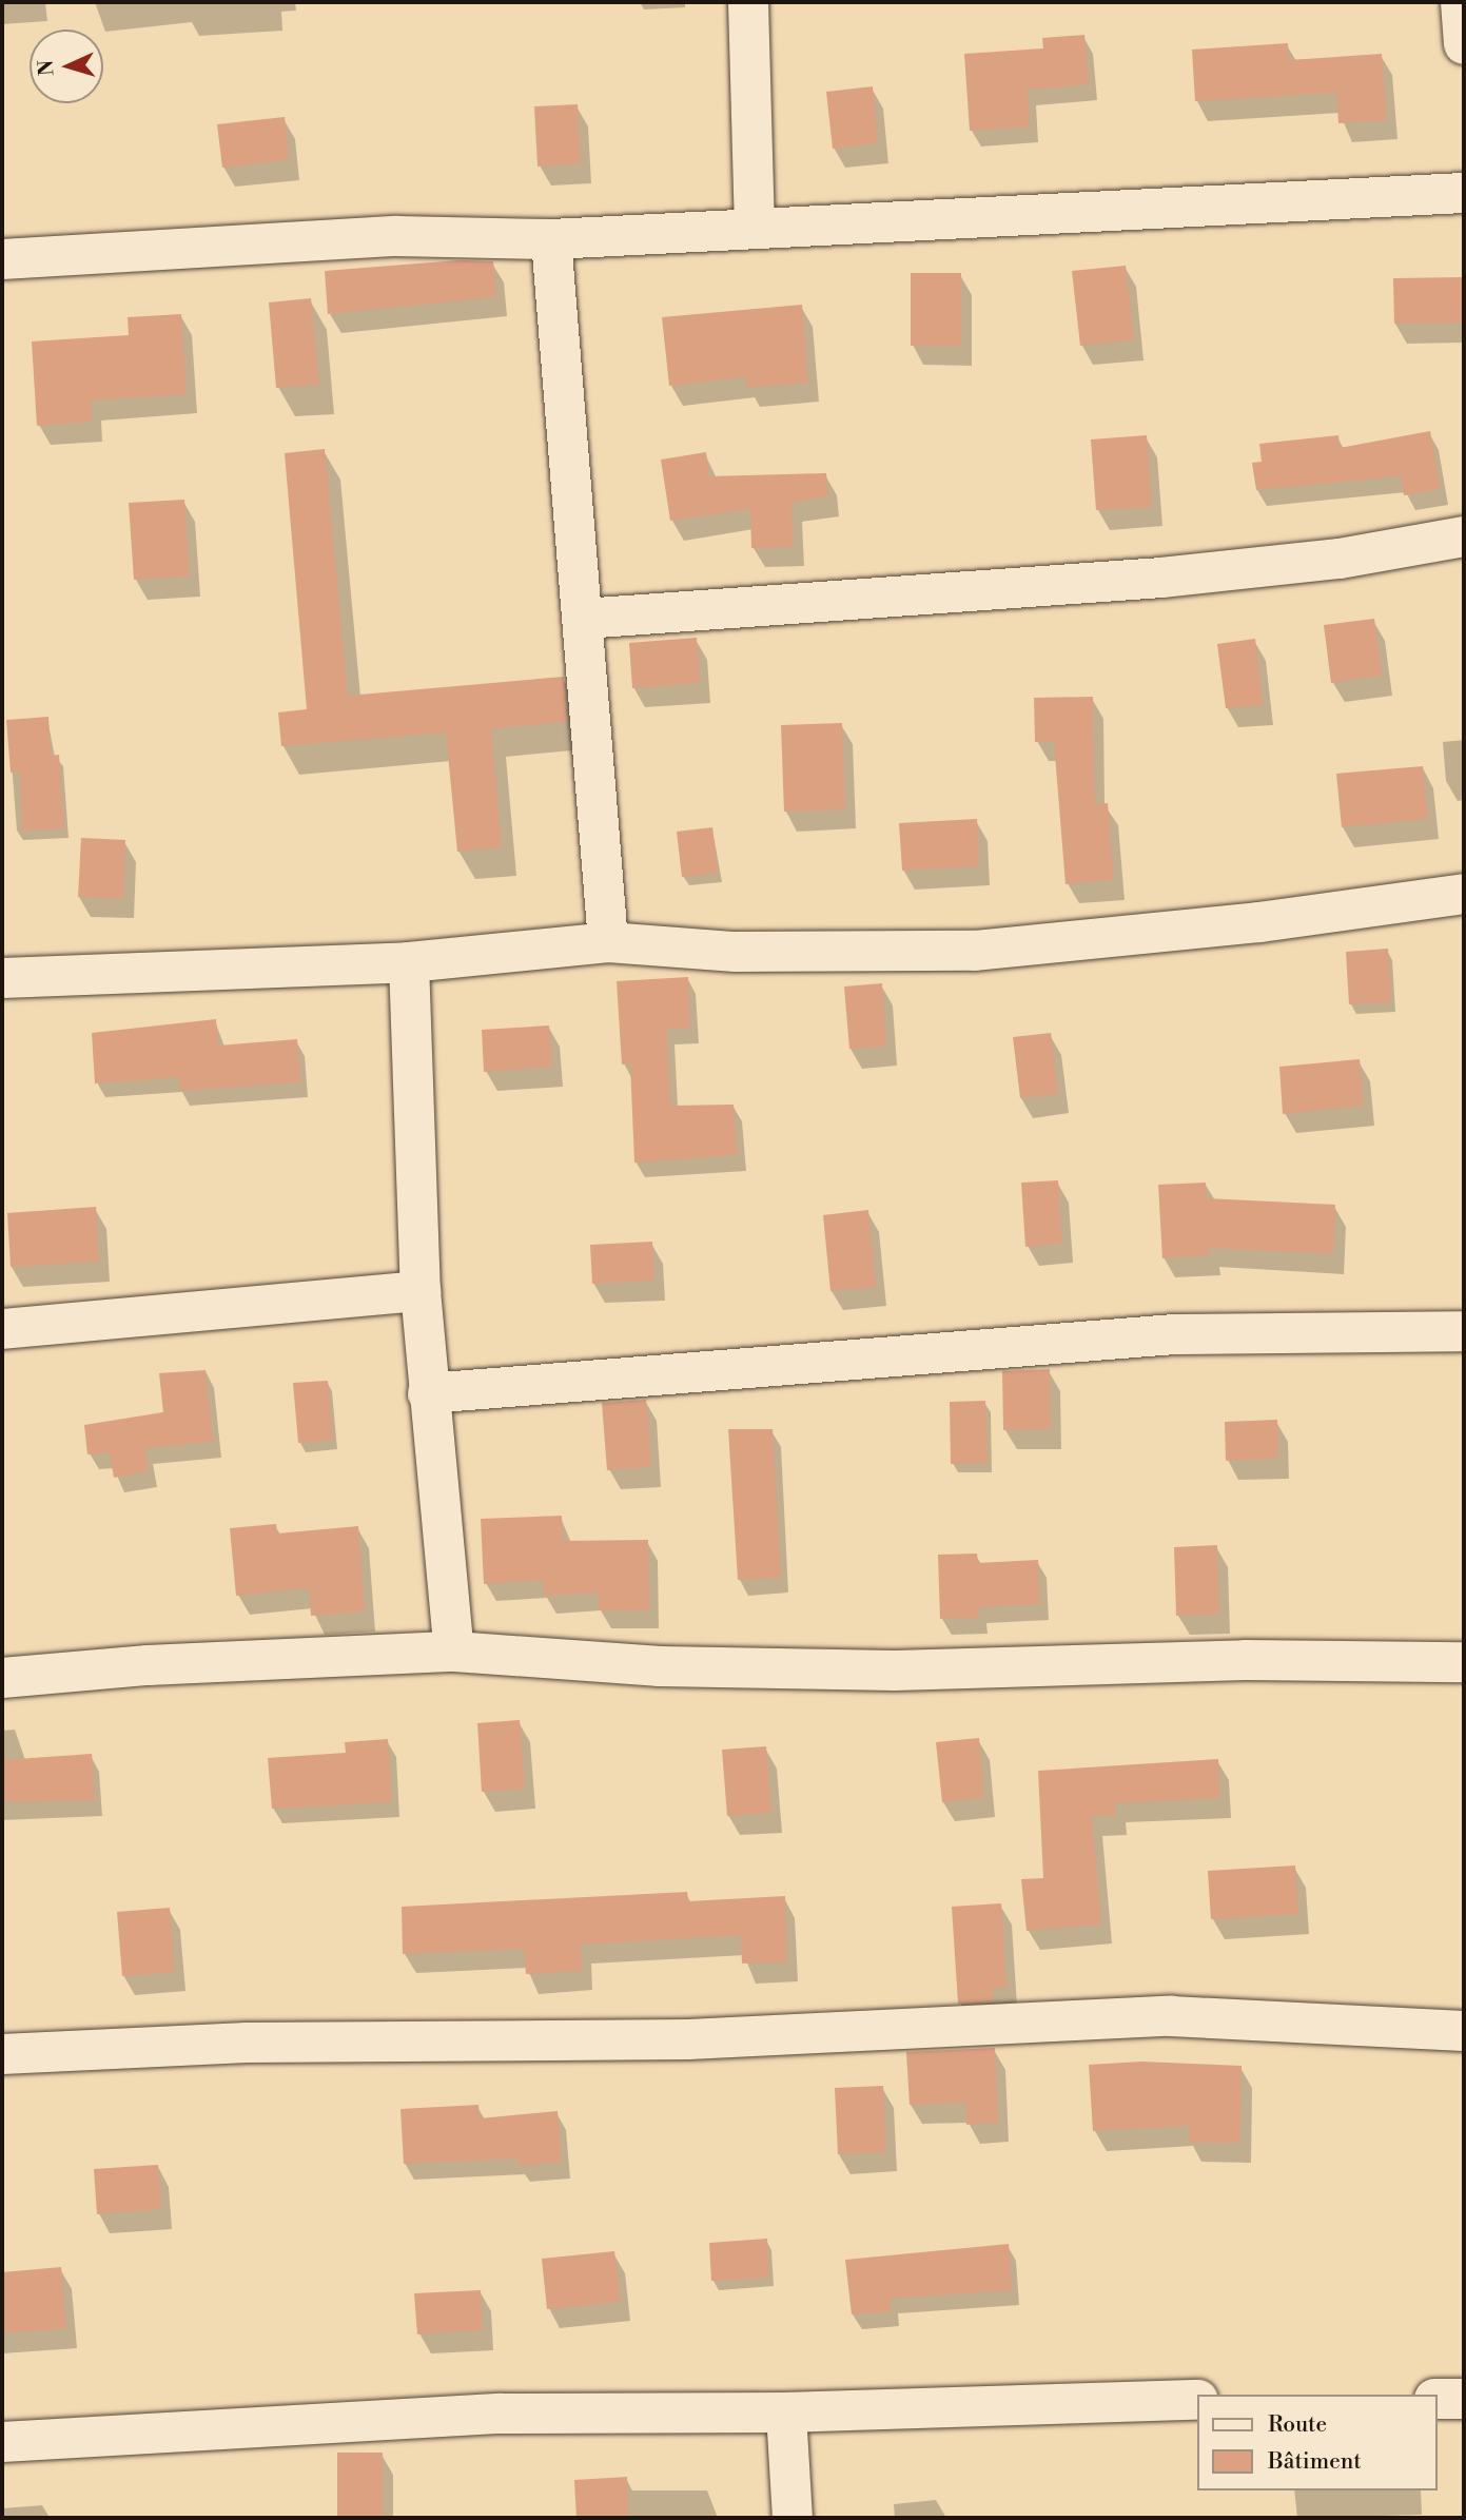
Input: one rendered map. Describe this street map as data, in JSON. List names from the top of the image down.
{
  "legend": ["Route", "Bâtiment"],
  "north": "left"
}
